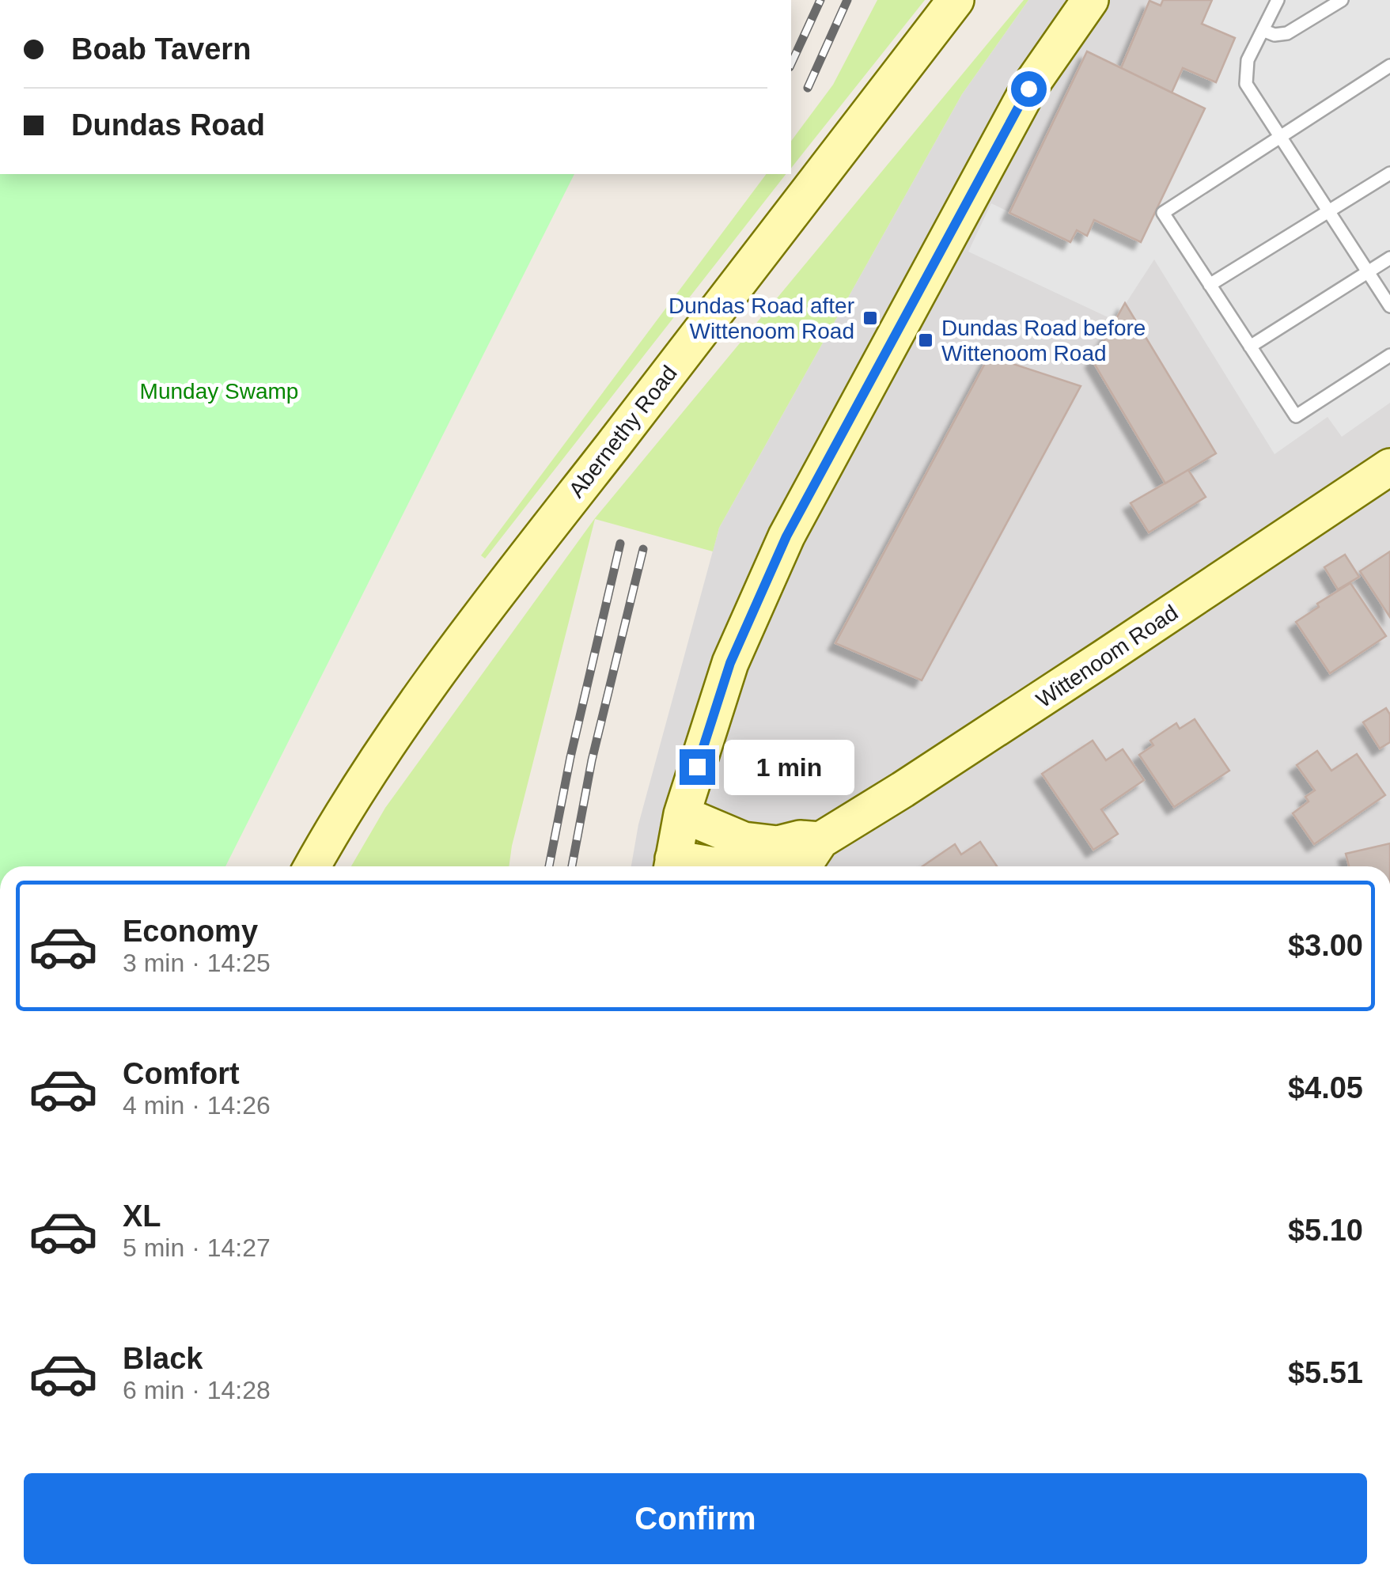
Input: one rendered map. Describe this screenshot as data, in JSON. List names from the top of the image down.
{
  "streets": {
    "main road": ["Abernethy Road", "Wittenoom Road"]
  },
  "parks": ["Munday Swamp"],
  "places": {
    "transit": ["Dundas Road after Wittenoom Road", "Dundas Road before Wittenoom Road"]
  },
  "page": {
    "banner": ["Boab Tavern", "Dundas Road"],
    "bubble": "1 min",
    "list": [
      {
        "name": "Economy",
        "note": "3 min · 14:25",
        "value": "$3.00"
      },
      {
        "name": "Comfort",
        "note": "4 min · 14:26",
        "value": "$4.05"
      },
      {
        "name": "XL",
        "note": "5 min · 14:27",
        "value": "$5.10"
      },
      {
        "name": "Black",
        "note": "6 min · 14:28",
        "value": "$5.51"
      }
    ],
    "buttons": "Confirm"
  }
}
